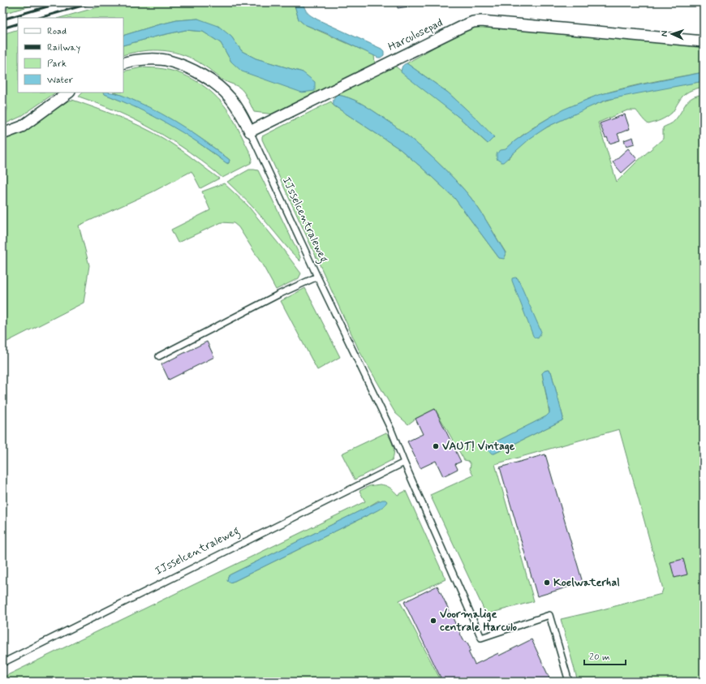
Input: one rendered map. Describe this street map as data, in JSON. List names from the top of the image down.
{
  "streets": {
    "street": ["Harculosepad", "IJsselcentraleweg"]
  },
  "crossings": [
    ["Harculosepad", "IJsselcentraleweg"]
  ],
  "places": ["VAUT! Vintage", "Koelwaterhal", "Voormalige centrale Harculo"],
  "legend": [
    "Road",
    "Railway",
    "Park",
    "Water"
  ],
  "scale_bar": "20 m",
  "north": "left"
}
